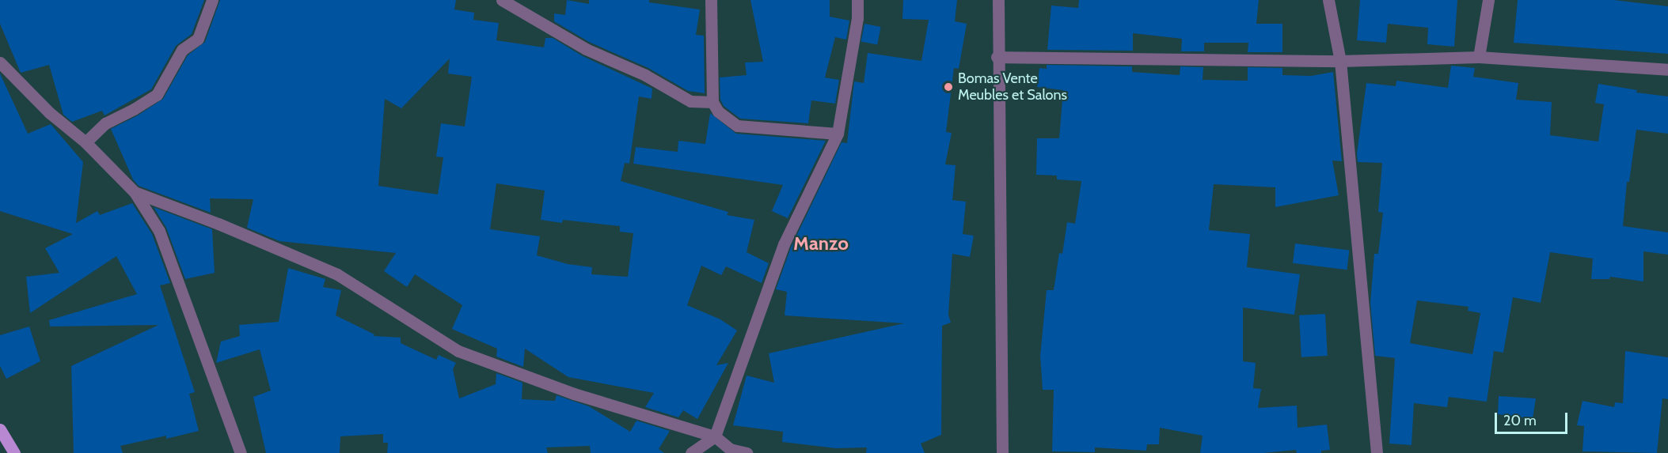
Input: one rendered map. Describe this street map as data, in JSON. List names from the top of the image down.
{
  "districts": ["Manzo"],
  "places": ["Bomas Vente Meubles et Salons"],
  "scale_bar": "20 m"
}
